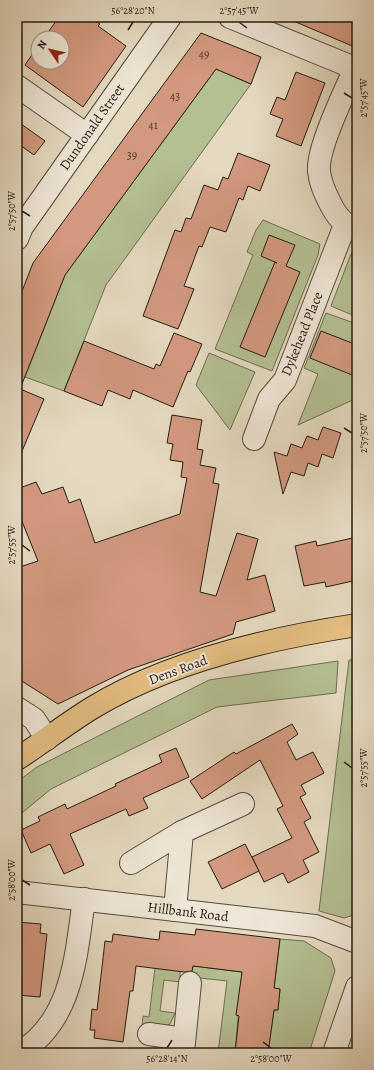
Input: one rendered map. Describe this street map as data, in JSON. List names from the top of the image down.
{
  "streets": {
    "main road": ["Dens Road"],
    "street": ["Dundonald Street", "Dykehead Place", "Hillbank Road"]
  },
  "house_numbers": [
    "49",
    "43",
    "41",
    "39"
  ],
  "north": "top left",
  "coordinates": [
    "56°28'20\"N",
    "2°57'45\"W",
    "2°57'50\"W",
    "2°57'55\"W",
    "2°58'00\"W",
    "56°28'14\"N"
  ]
}
